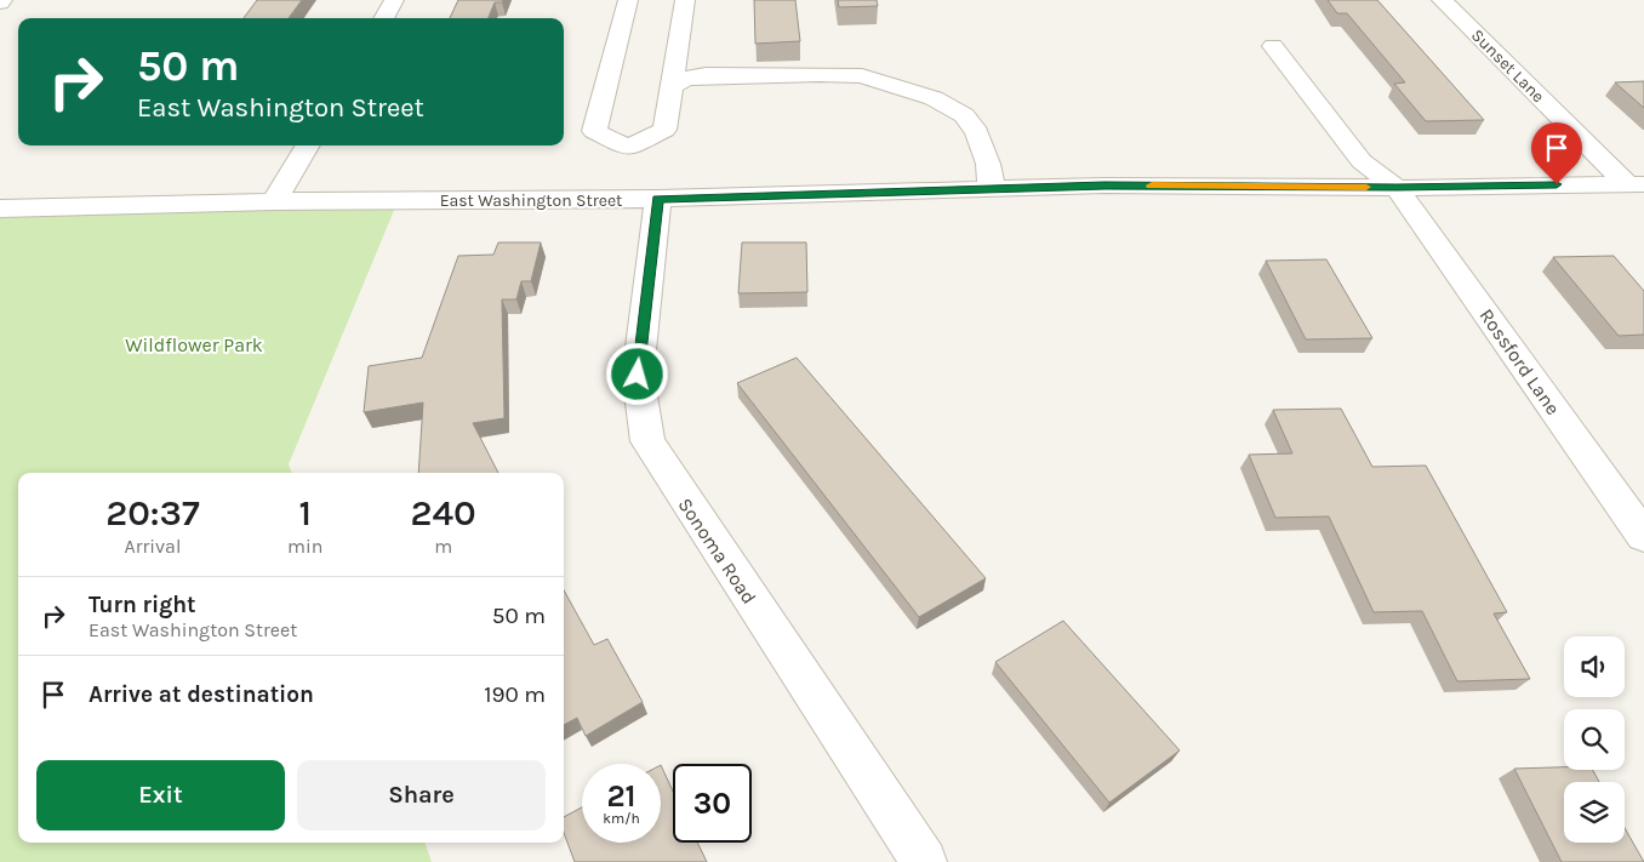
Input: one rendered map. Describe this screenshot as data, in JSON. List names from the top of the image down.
{
  "streets": {
    "street": [
      "Sunset Lane",
      "East Washington Street",
      "Rossford Lane",
      "Sonoma Road"
    ]
  },
  "crossings": [
    ["Sunset Lane", "East Washington Street"],
    ["East Washington Street", "Rossford Lane"],
    ["East Washington Street", "Sonoma Road"]
  ],
  "parks": ["Wildflower Park"],
  "page": {
    "turn": ["50 m", "East Washington Street"],
    "eta": [
      "20:37",
      "Arrival",
      "1",
      "min",
      "240",
      "m"
    ],
    "list": [
      {
        "name": "Turn right",
        "note": "East Washington Street",
        "value": "50 m"
      },
      {
        "name": "Arrive at destination",
        "value": "190 m"
      }
    ],
    "buttons": ["Exit", "Share"],
    "speed": "21 km/h",
    "limit": "30"
  }
}
